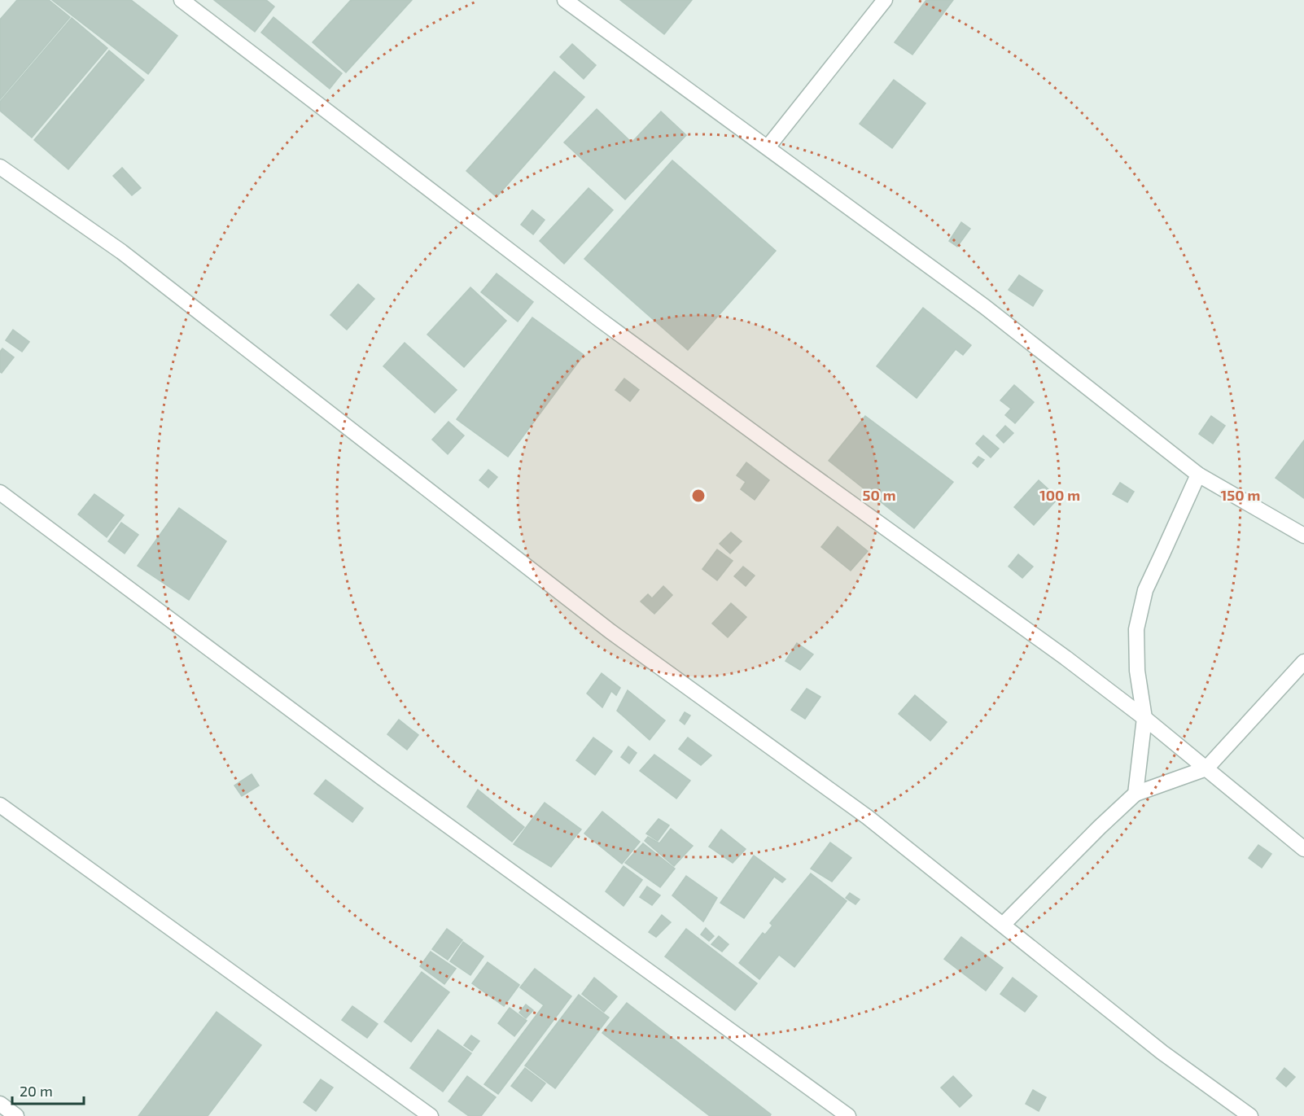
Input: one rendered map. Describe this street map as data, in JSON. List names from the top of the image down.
{
  "scale_bar": "20 m",
  "rings": ["50 m", "100 m", "150 m"]
}
